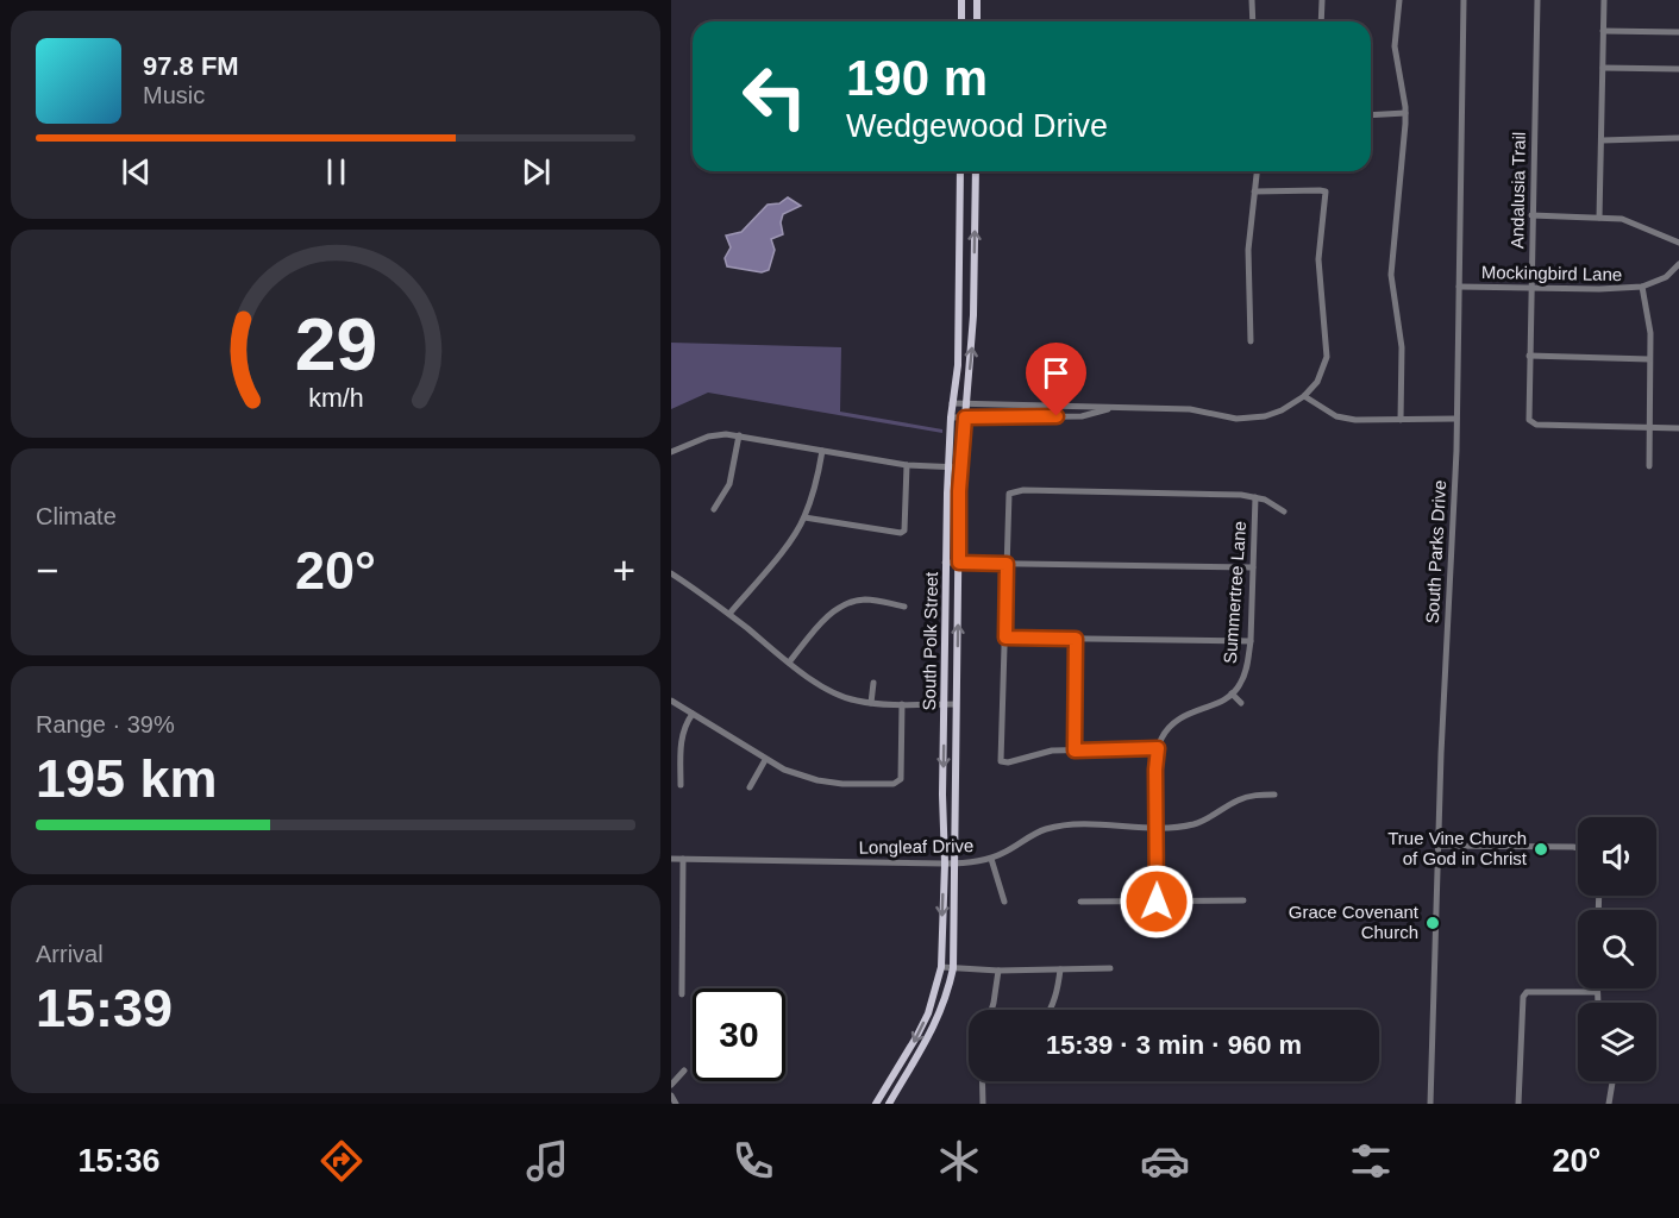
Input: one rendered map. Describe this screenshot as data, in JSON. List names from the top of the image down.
{
  "streets": {
    "main road": ["South Polk Street"],
    "street": [
      "Andalusia Trail",
      "Mockingbird Lane",
      "South Parks Drive",
      "Summertree Lane",
      "Longleaf Drive"
    ]
  },
  "crossings": [
    ["Andalusia Trail", "Mockingbird Lane"],
    ["Mockingbird Lane", "South Parks Drive"],
    ["South Polk Street", "Longleaf Drive"]
  ],
  "places": ["True Vine Church of God in Christ", "Grace Covenant Church"],
  "page": {
    "turn": ["190 m", "Wedgewood Drive"],
    "song": ["97.8 FM", "Music"],
    "tile": [
      "Climate",
      ["Range · 39%", "195 km"],
      ["Arrival", "15:39"]
    ],
    "heat": ["−", "20°", "+"],
    "limit": "30",
    "trip": "15:39 · 3 min · 960 m",
    "tabs": ["15:36", "20°"],
    "gauge": ["29", "km/h"]
  }
}
